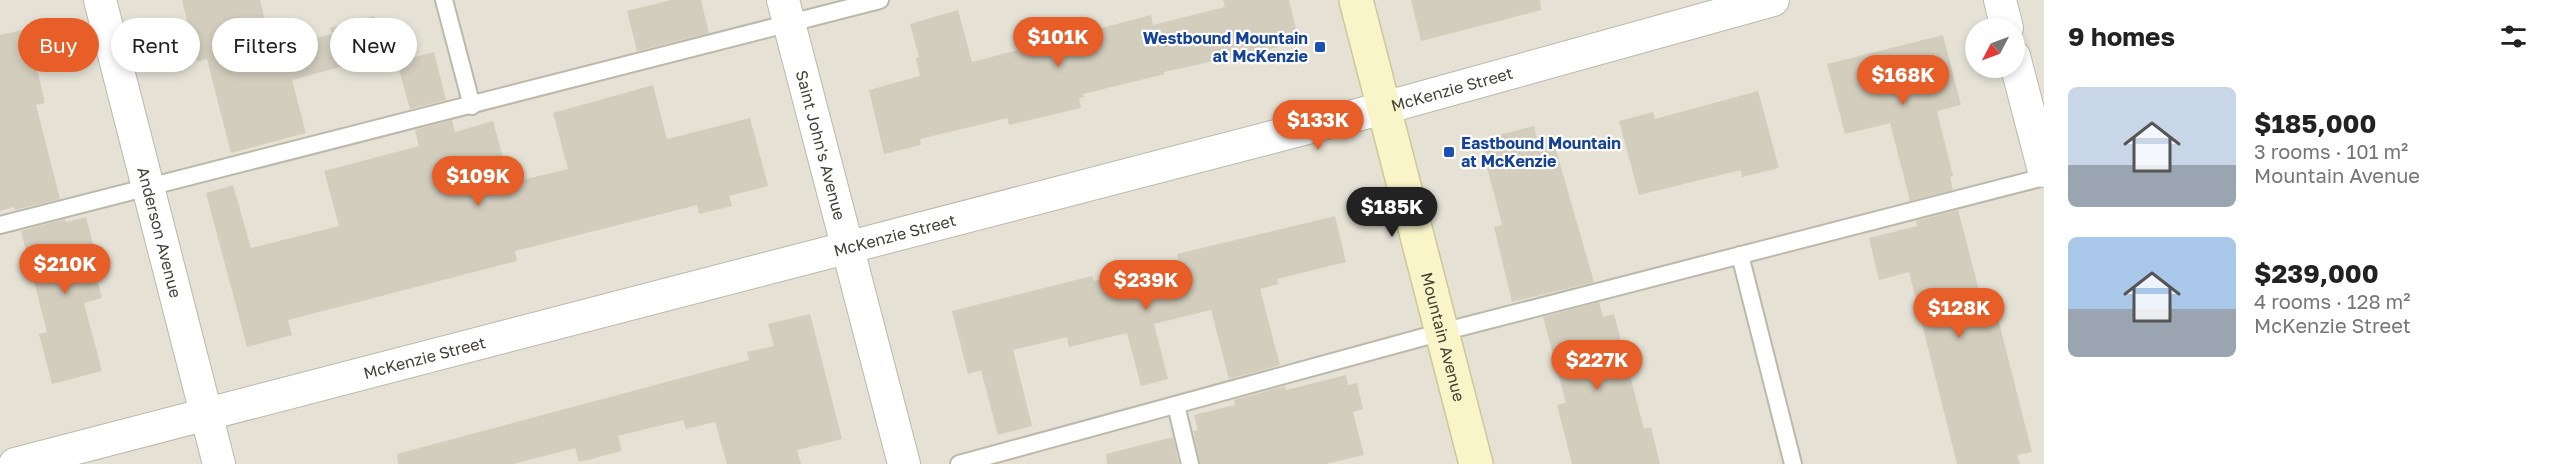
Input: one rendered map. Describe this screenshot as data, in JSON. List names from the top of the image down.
{
  "streets": {
    "main road": ["Mountain Avenue"],
    "street": ["McKenzie Street", "Saint John's Avenue", "Anderson Avenue"]
  },
  "crossings": [
    ["McKenzie Street", "Saint John's Avenue"],
    ["McKenzie Street", "Anderson Avenue"],
    ["McKenzie Street", "Mountain Avenue"]
  ],
  "places": {
    "transit": ["Westbound Mountain at McKenzie", "Eastbound Mountain at McKenzie"]
  },
  "north": "bottom left",
  "page": {
    "heading": "9 homes",
    "price": [
      "$101K",
      "$168K",
      "$133K",
      "$109K",
      "$185K",
      "$210K",
      "$239K",
      "$128K",
      "$227K"
    ],
    "chip": [
      "Buy",
      "Rent",
      "Filters",
      "New"
    ],
    "list": [
      {
        "name": "$185,000",
        "note": "3 rooms · 101 m² · Mountain Avenue"
      },
      {
        "name": "$239,000",
        "note": "4 rooms · 128 m² · McKenzie Street"
      }
    ]
  }
}
